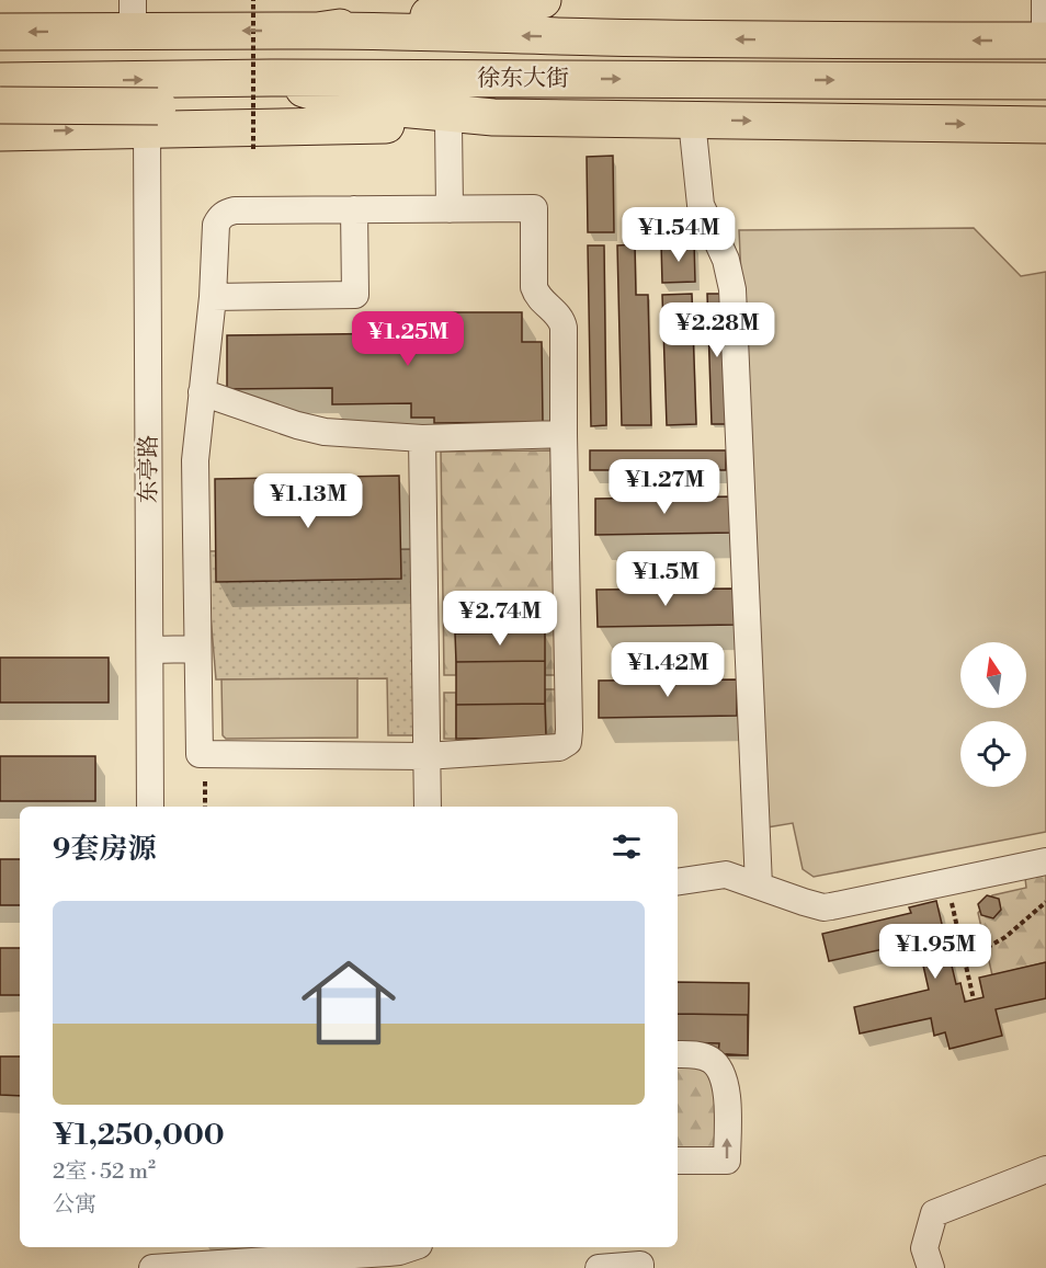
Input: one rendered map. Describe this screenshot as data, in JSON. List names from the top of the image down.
{
  "streets": {
    "highway": ["徐东大街"],
    "street": ["东亭路"]
  },
  "north": "top",
  "page": {
    "price": [
      "¥1.54M",
      "¥2.28M",
      "¥1.25M",
      "¥1.27M",
      "¥1.13M",
      "¥1.5M",
      "¥2.74M",
      "¥1.42M",
      "¥1.95M"
    ],
    "heading": "9套房源",
    "list": [
      {
        "name": "¥1,250,000",
        "note": "2室 · 52 m² · 公寓"
      }
    ]
  }
}
